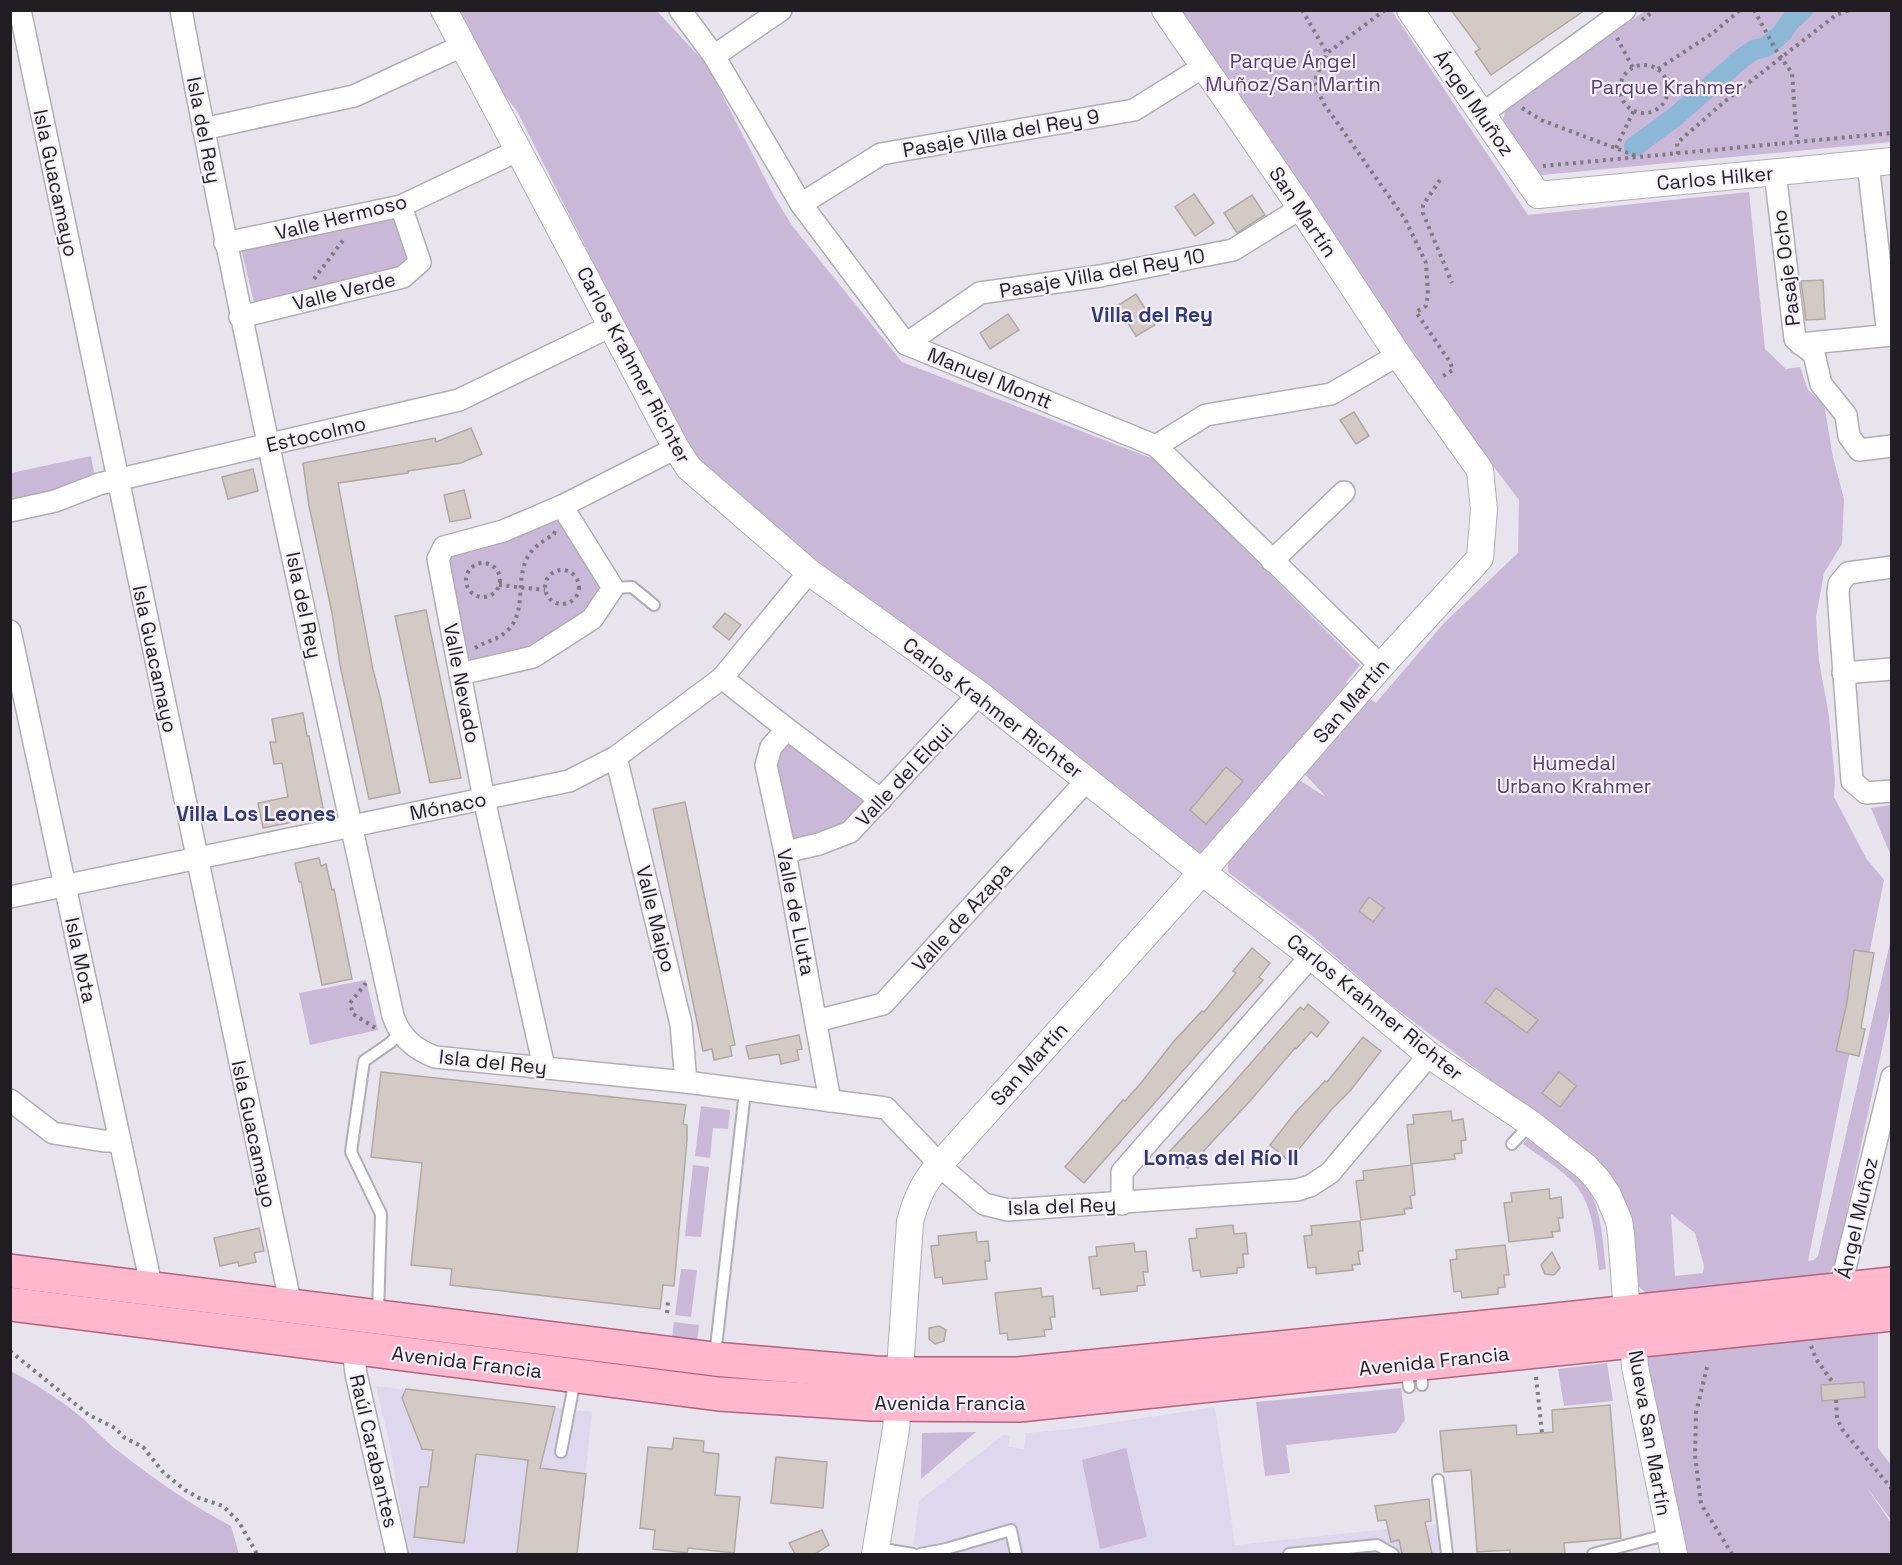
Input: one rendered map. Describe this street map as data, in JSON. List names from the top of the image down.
{
  "streets": {
    "main road": ["Avenida Francia"],
    "street": [
      "Ángel Muñoz",
      "Isla del Rey",
      "Pasaje Villa del Rey 9",
      "Carlos Hilker",
      "Isla Guacamayo",
      "San Martín",
      "Valle Hermoso",
      "Pasaje Ocho",
      "Pasaje Villa del Rey 10",
      "Valle Verde",
      "Carlos Krahmer Richter",
      "Manuel Montt",
      "Estocolmo",
      "Valle Nevado",
      "Valle del Elqui",
      "Mónaco",
      "Valle de Lluta",
      "Valle de Azapa",
      "Valle Maipo",
      "Isla Mota",
      "Nueva San Martín",
      "Raúl Carabantes"
    ]
  },
  "crossings": [
    ["Ángel Muñoz", "Carlos Hilker"],
    ["Ángel Muñoz", "Avenida Francia"],
    ["Isla del Rey", "San Martín"],
    ["Isla del Rey", "Valle Hermoso"],
    ["Isla del Rey", "Valle Verde"],
    ["Isla del Rey", "Carlos Krahmer Richter"],
    ["Isla del Rey", "Estocolmo"],
    ["Isla del Rey", "Valle Nevado"],
    ["Isla del Rey", "Mónaco"],
    ["Isla del Rey", "Valle de Lluta"],
    ["Isla del Rey", "Valle Maipo"],
    ["Pasaje Villa del Rey 9", "San Martín"],
    ["Pasaje Villa del Rey 9", "Manuel Montt"],
    ["Carlos Hilker", "Pasaje Ocho"],
    ["Isla Guacamayo", "Estocolmo"],
    ["Isla Guacamayo", "Mónaco"],
    ["Isla Guacamayo", "Avenida Francia"],
    ["San Martín", "Pasaje Villa del Rey 10"],
    ["San Martín", "Carlos Krahmer Richter"],
    ["San Martín", "Manuel Montt"],
    ["San Martín", "Avenida Francia"],
    ["Valle Hermoso", "Valle Verde"],
    ["Valle Hermoso", "Carlos Krahmer Richter"],
    ["Pasaje Villa del Rey 10", "Manuel Montt"],
    ["Carlos Krahmer Richter", "Estocolmo"],
    ["Carlos Krahmer Richter", "Valle Nevado"],
    ["Carlos Krahmer Richter", "Valle del Elqui"],
    ["Carlos Krahmer Richter", "Mónaco"],
    ["Carlos Krahmer Richter", "Valle de Azapa"],
    ["Carlos Krahmer Richter", "Avenida Francia"],
    ["Carlos Krahmer Richter", "Nueva San Martín"],
    ["Valle Nevado", "Mónaco"],
    ["Valle del Elqui", "Valle de Lluta"],
    ["Mónaco", "Valle Maipo"],
    ["Mónaco", "Isla Mota"],
    ["Valle de Lluta", "Valle de Azapa"],
    ["Isla Mota", "Avenida Francia"],
    ["Avenida Francia", "Nueva San Martín"],
    ["Avenida Francia", "Raúl Carabantes"]
  ],
  "districts": ["Villa del Rey", "Villa Los Leones", "Lomas del Río II"],
  "parks": ["Parque Ángel Muñoz/San Martin", "Parque Krahmer", "Humedal Urbano Krahmer"]
}
